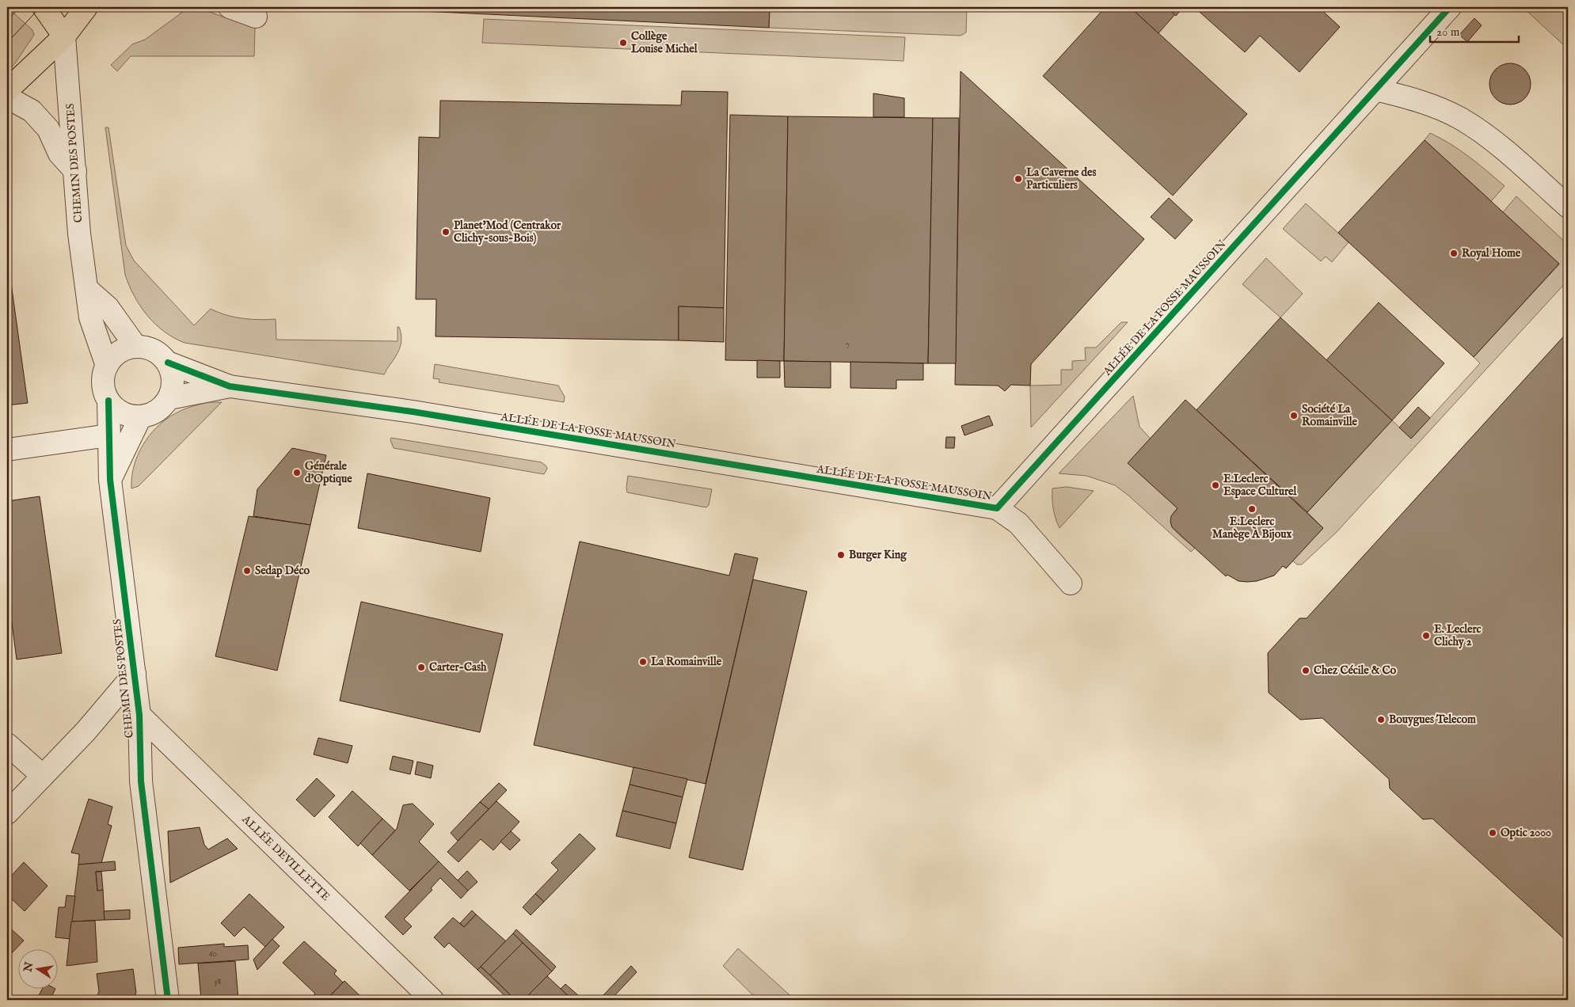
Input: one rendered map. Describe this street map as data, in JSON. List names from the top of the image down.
{
  "streets": {
    "street": ["CHEMIN DES POSTES", "ALLÉE DE LA FOSSE MAUSSOIN", "ALLÉE DEVILLETTE"]
  },
  "crossings": [
    ["CHEMIN DES POSTES", "ALLÉE DE LA FOSSE MAUSSOIN"],
    ["CHEMIN DES POSTES", "ALLÉE DEVILLETTE"]
  ],
  "places": [
    "Collège Louise Michel",
    "La Caverne des Particuliers",
    "Planet'Mod (Centrakor Clichy-sous-Bois)",
    "Royal Home",
    "Société La Romainville",
    "Générale d'Optique",
    "E.Leclerc Espace Culturel",
    "E.Leclerc Manège À Bijoux",
    "Burger King",
    "Sedap Déco",
    "E. Leclerc Clichy 2",
    "La Romainville",
    "Carter-Cash",
    "Chez Cécile & Co",
    "Bouygues Telecom",
    "Optic 2000"
  ],
  "house_numbers": ["7", "60", "58"],
  "scale_bar": "20 m",
  "north": "left"
}
